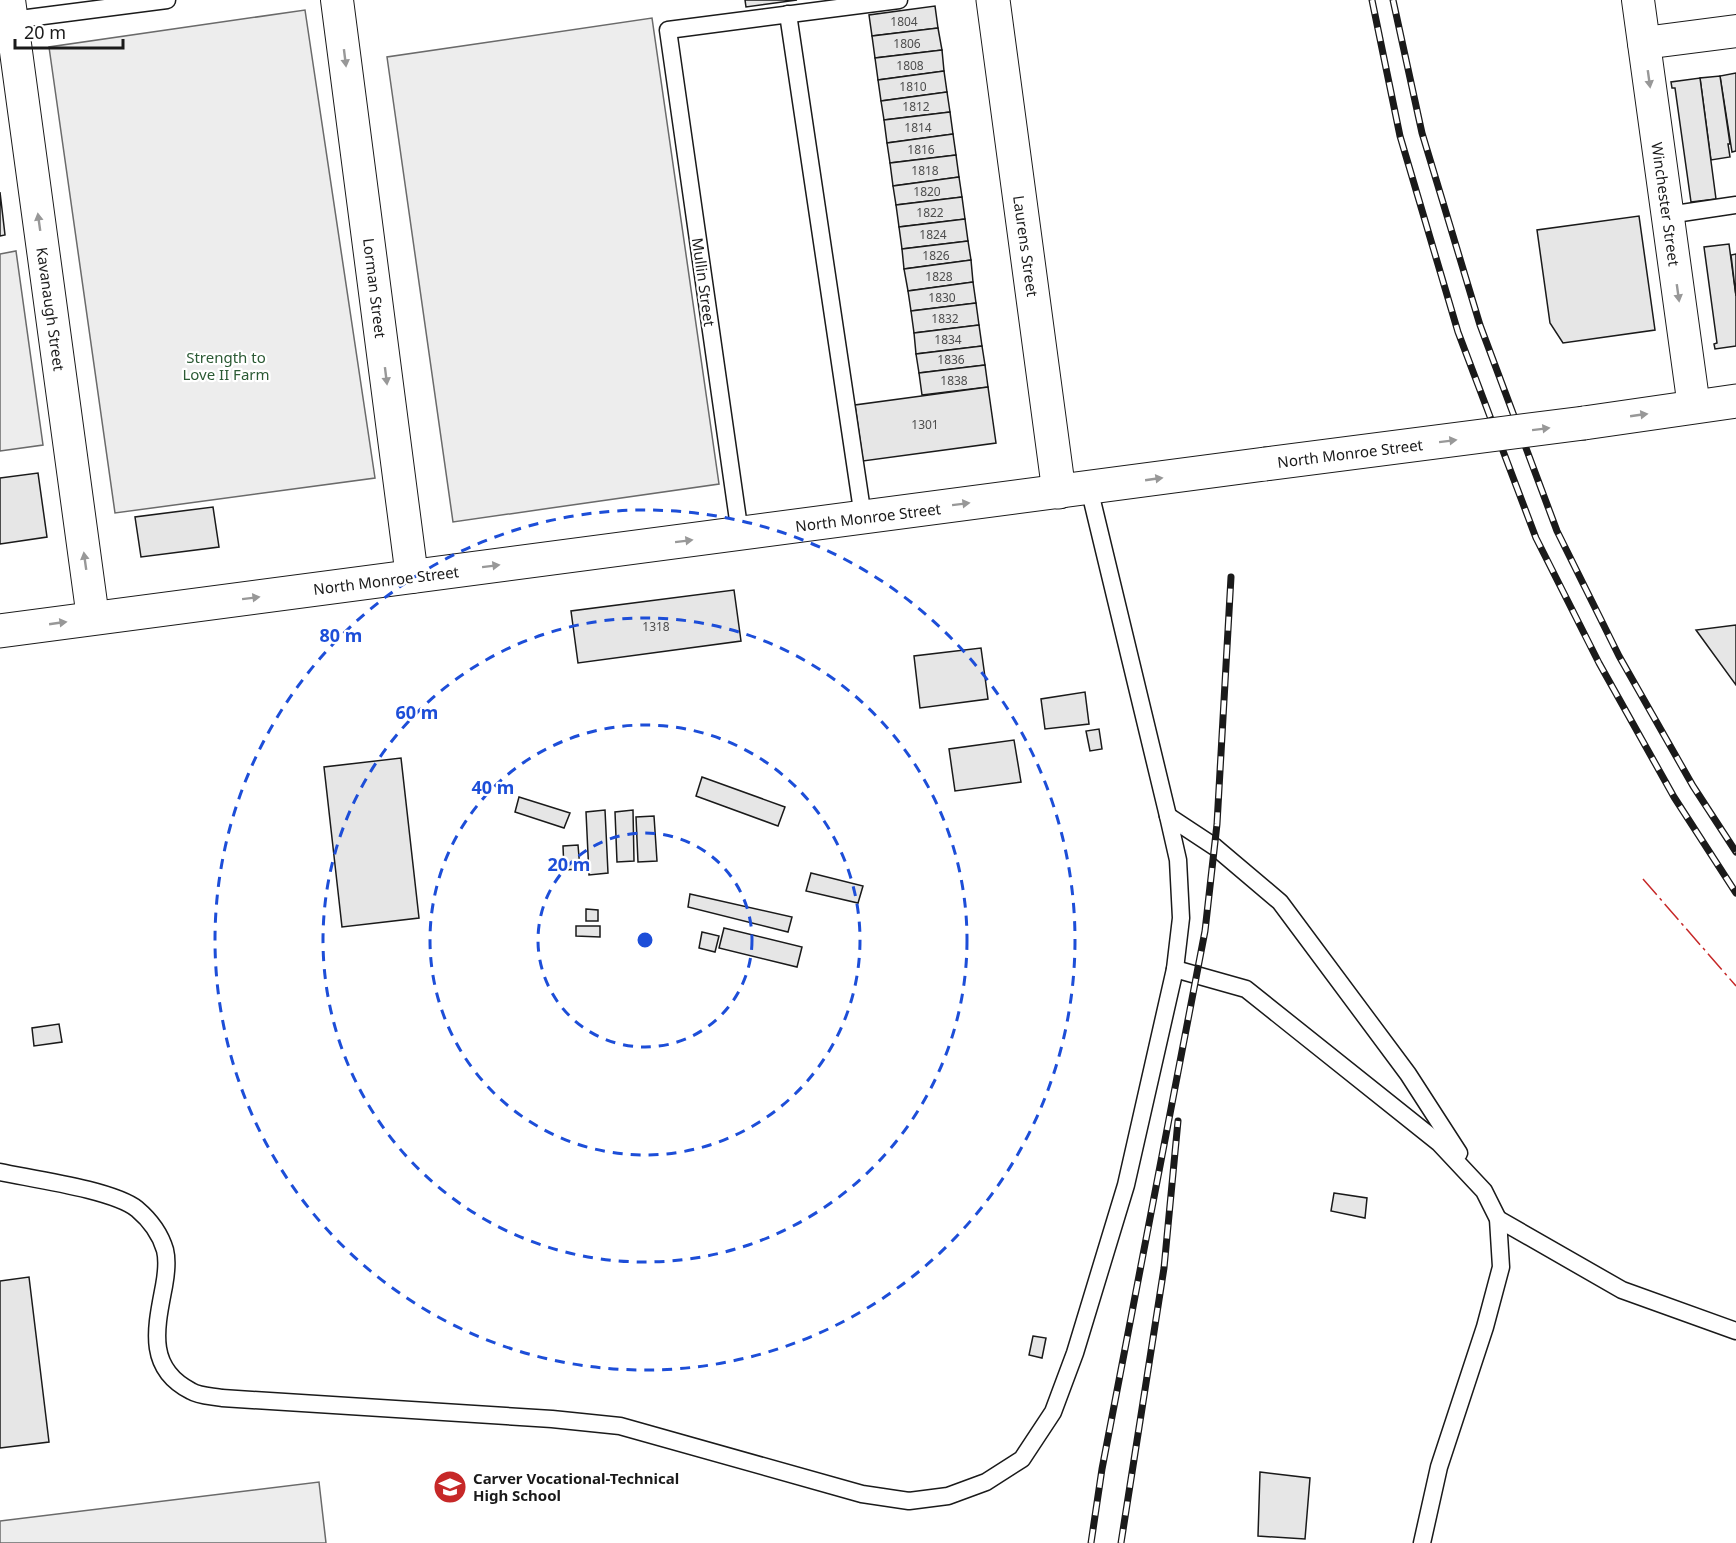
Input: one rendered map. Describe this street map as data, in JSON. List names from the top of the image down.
{
  "streets": {
    "main road": ["Laurens Street", "North Monroe Street"],
    "street": ["Winchester Street", "Lorman Street", "Kavanaugh Street"],
    "lane": ["Mullin Street"]
  },
  "crossings": [
    ["Winchester Street", "North Monroe Street"],
    ["Laurens Street", "North Monroe Street"],
    ["Mullin Street", "North Monroe Street"],
    ["Lorman Street", "North Monroe Street"],
    ["Kavanaugh Street", "North Monroe Street"]
  ],
  "one_way": [
    "Winchester Street",
    "Lorman Street",
    "Kavanaugh Street",
    "North Monroe Street"
  ],
  "parks": ["Strength to Love II Farm"],
  "places": {
    "school or university": ["Carver Vocational-Technical High School"]
  },
  "house_numbers": [
    "1804",
    "1806",
    "1808",
    "1810",
    "1812",
    "1814",
    "1816",
    "1818",
    "1820",
    "1822",
    "1824",
    "1826",
    "1828",
    "1830",
    "1832",
    "1834",
    "1836",
    "1838",
    "1301",
    "1318"
  ],
  "scale_bar": "20 m",
  "rings": [
    "80 m",
    "60 m",
    "40 m",
    "20 m"
  ]
}
